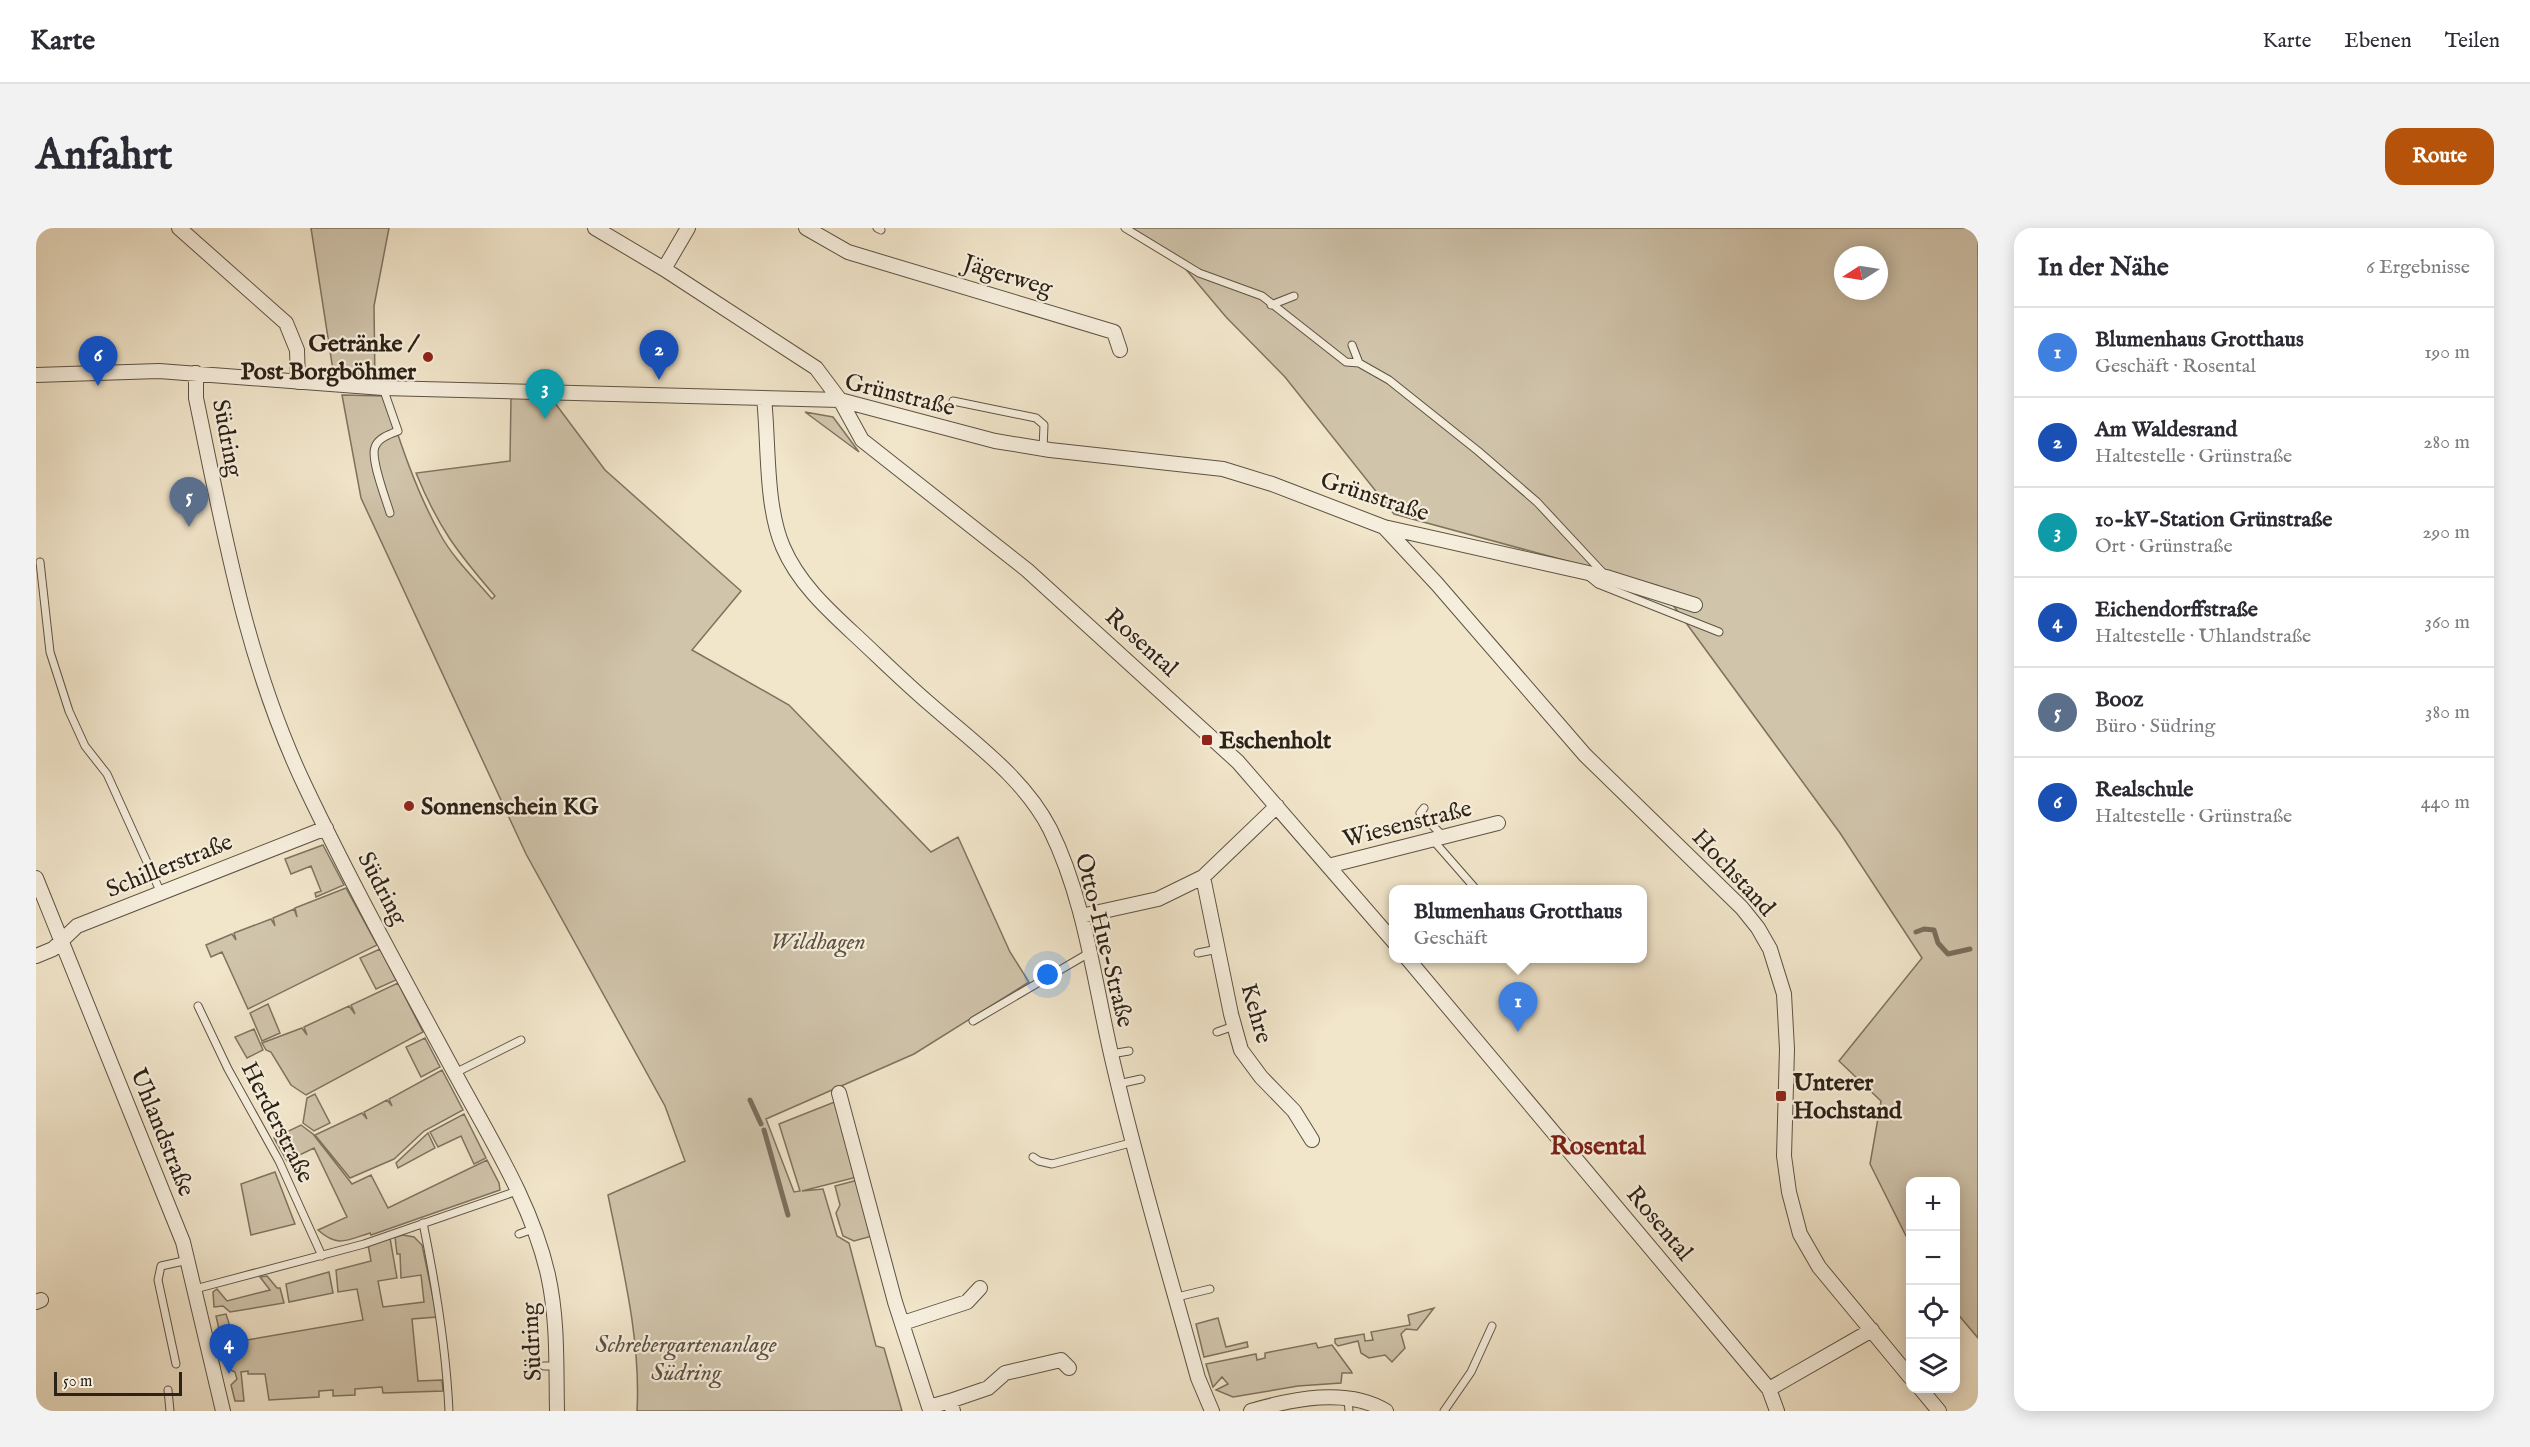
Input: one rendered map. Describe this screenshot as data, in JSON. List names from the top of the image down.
{
  "streets": {
    "street": [
      "Jägerweg",
      "Grünstraße",
      "Südring",
      "Rosental",
      "Wiesenstraße",
      "Schillerstraße",
      "Hochstand",
      "Otto-Hue-Straße",
      "Kehre",
      "Uhlandstraße"
    ],
    "lane": ["Herderstraße"]
  },
  "crossings": [
    ["Grünstraße", "Südring"],
    ["Grünstraße", "Rosental"],
    ["Grünstraße", "Hochstand"],
    ["Grünstraße", "Otto-Hue-Straße"],
    ["Südring", "Schillerstraße"],
    ["Rosental", "Wiesenstraße"],
    ["Schillerstraße", "Uhlandstraße"]
  ],
  "districts": ["Rosental"],
  "parks": ["Wildhagen", "Schrebergartenanlage Südring"],
  "places": {
    "other": ["Getränke / Post Borgböhmer", "Sonnenschein KG"],
    "transit": ["Eschenholt", "Unterer Hochstand"]
  },
  "scale_bar": "50 m",
  "north": "left",
  "page": {
    "header": "Karte",
    "nav": ["Karte", "Ebenen", "Teilen"],
    "buttons": "Route",
    "title": "Anfahrt",
    "heading": ["In der Nähe", "6 Ergebnisse"],
    "list": [
      {
        "mark": "1",
        "name": "Blumenhaus Grotthaus",
        "note": "Geschäft · Rosental",
        "value": "190 m"
      },
      {
        "mark": "2",
        "name": "Am Waldesrand",
        "note": "Haltestelle · Grünstraße",
        "value": "280 m"
      },
      {
        "mark": "3",
        "name": "10-kV-Station Grünstraße",
        "note": "Ort · Grünstraße",
        "value": "290 m"
      },
      {
        "mark": "4",
        "name": "Eichendorffstraße",
        "note": "Haltestelle · Uhlandstraße",
        "value": "360 m"
      },
      {
        "mark": "5",
        "name": "Booz",
        "note": "Büro · Südring",
        "value": "380 m"
      },
      {
        "mark": "6",
        "name": "Realschule",
        "note": "Haltestelle · Grünstraße",
        "value": "440 m"
      }
    ],
    "pins": [
      "2",
      "6",
      "3",
      "5",
      "1",
      "4"
    ],
    "popup": ["Blumenhaus Grotthaus", "Geschäft"],
    "map_buttons": ["+", "−"],
    "scale": "50 m"
  }
}
